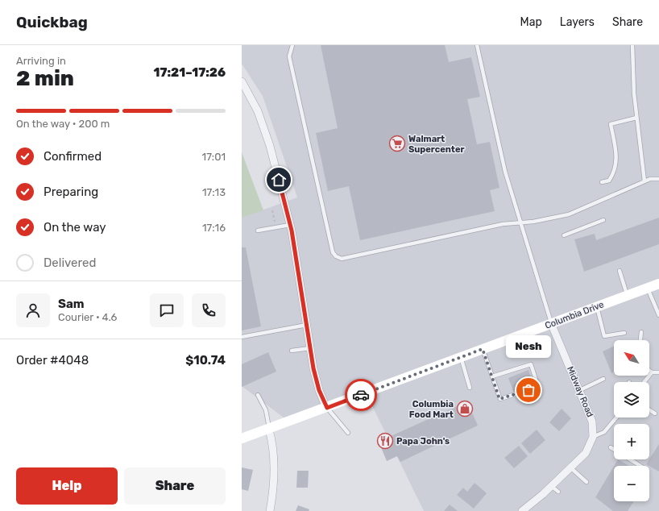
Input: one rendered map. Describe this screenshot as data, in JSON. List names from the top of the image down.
{
  "streets": {
    "main road": ["Columbia Drive"],
    "street": ["Midway Road"]
  },
  "crossings": [
    ["Columbia Drive", "Midway Road"]
  ],
  "places": {
    "supermarket": ["Walmart Supercenter"],
    "other": ["Nesh"],
    "shop": ["Columbia Food Mart"],
    "restaurant": ["Papa John's"]
  },
  "north": "top left",
  "page": {
    "header": "Quickbag",
    "nav": ["Map", "Layers", "Share"],
    "heading": ["2 min", "Arriving in", "17:21–17:26"],
    "panel": [
      "Sam",
      "Courier · 4.6",
      "Order #4048",
      "$10.74"
    ],
    "bar": "On the way · 200 m",
    "list": [
      ["Confirmed", "17:01"],
      ["Preparing", "17:13"],
      ["On the way", "17:16"],
      "Delivered"
    ],
    "bubble": "Nesh",
    "map_buttons": ["+", "−"],
    "buttons": ["Help", "Share"]
  }
}
